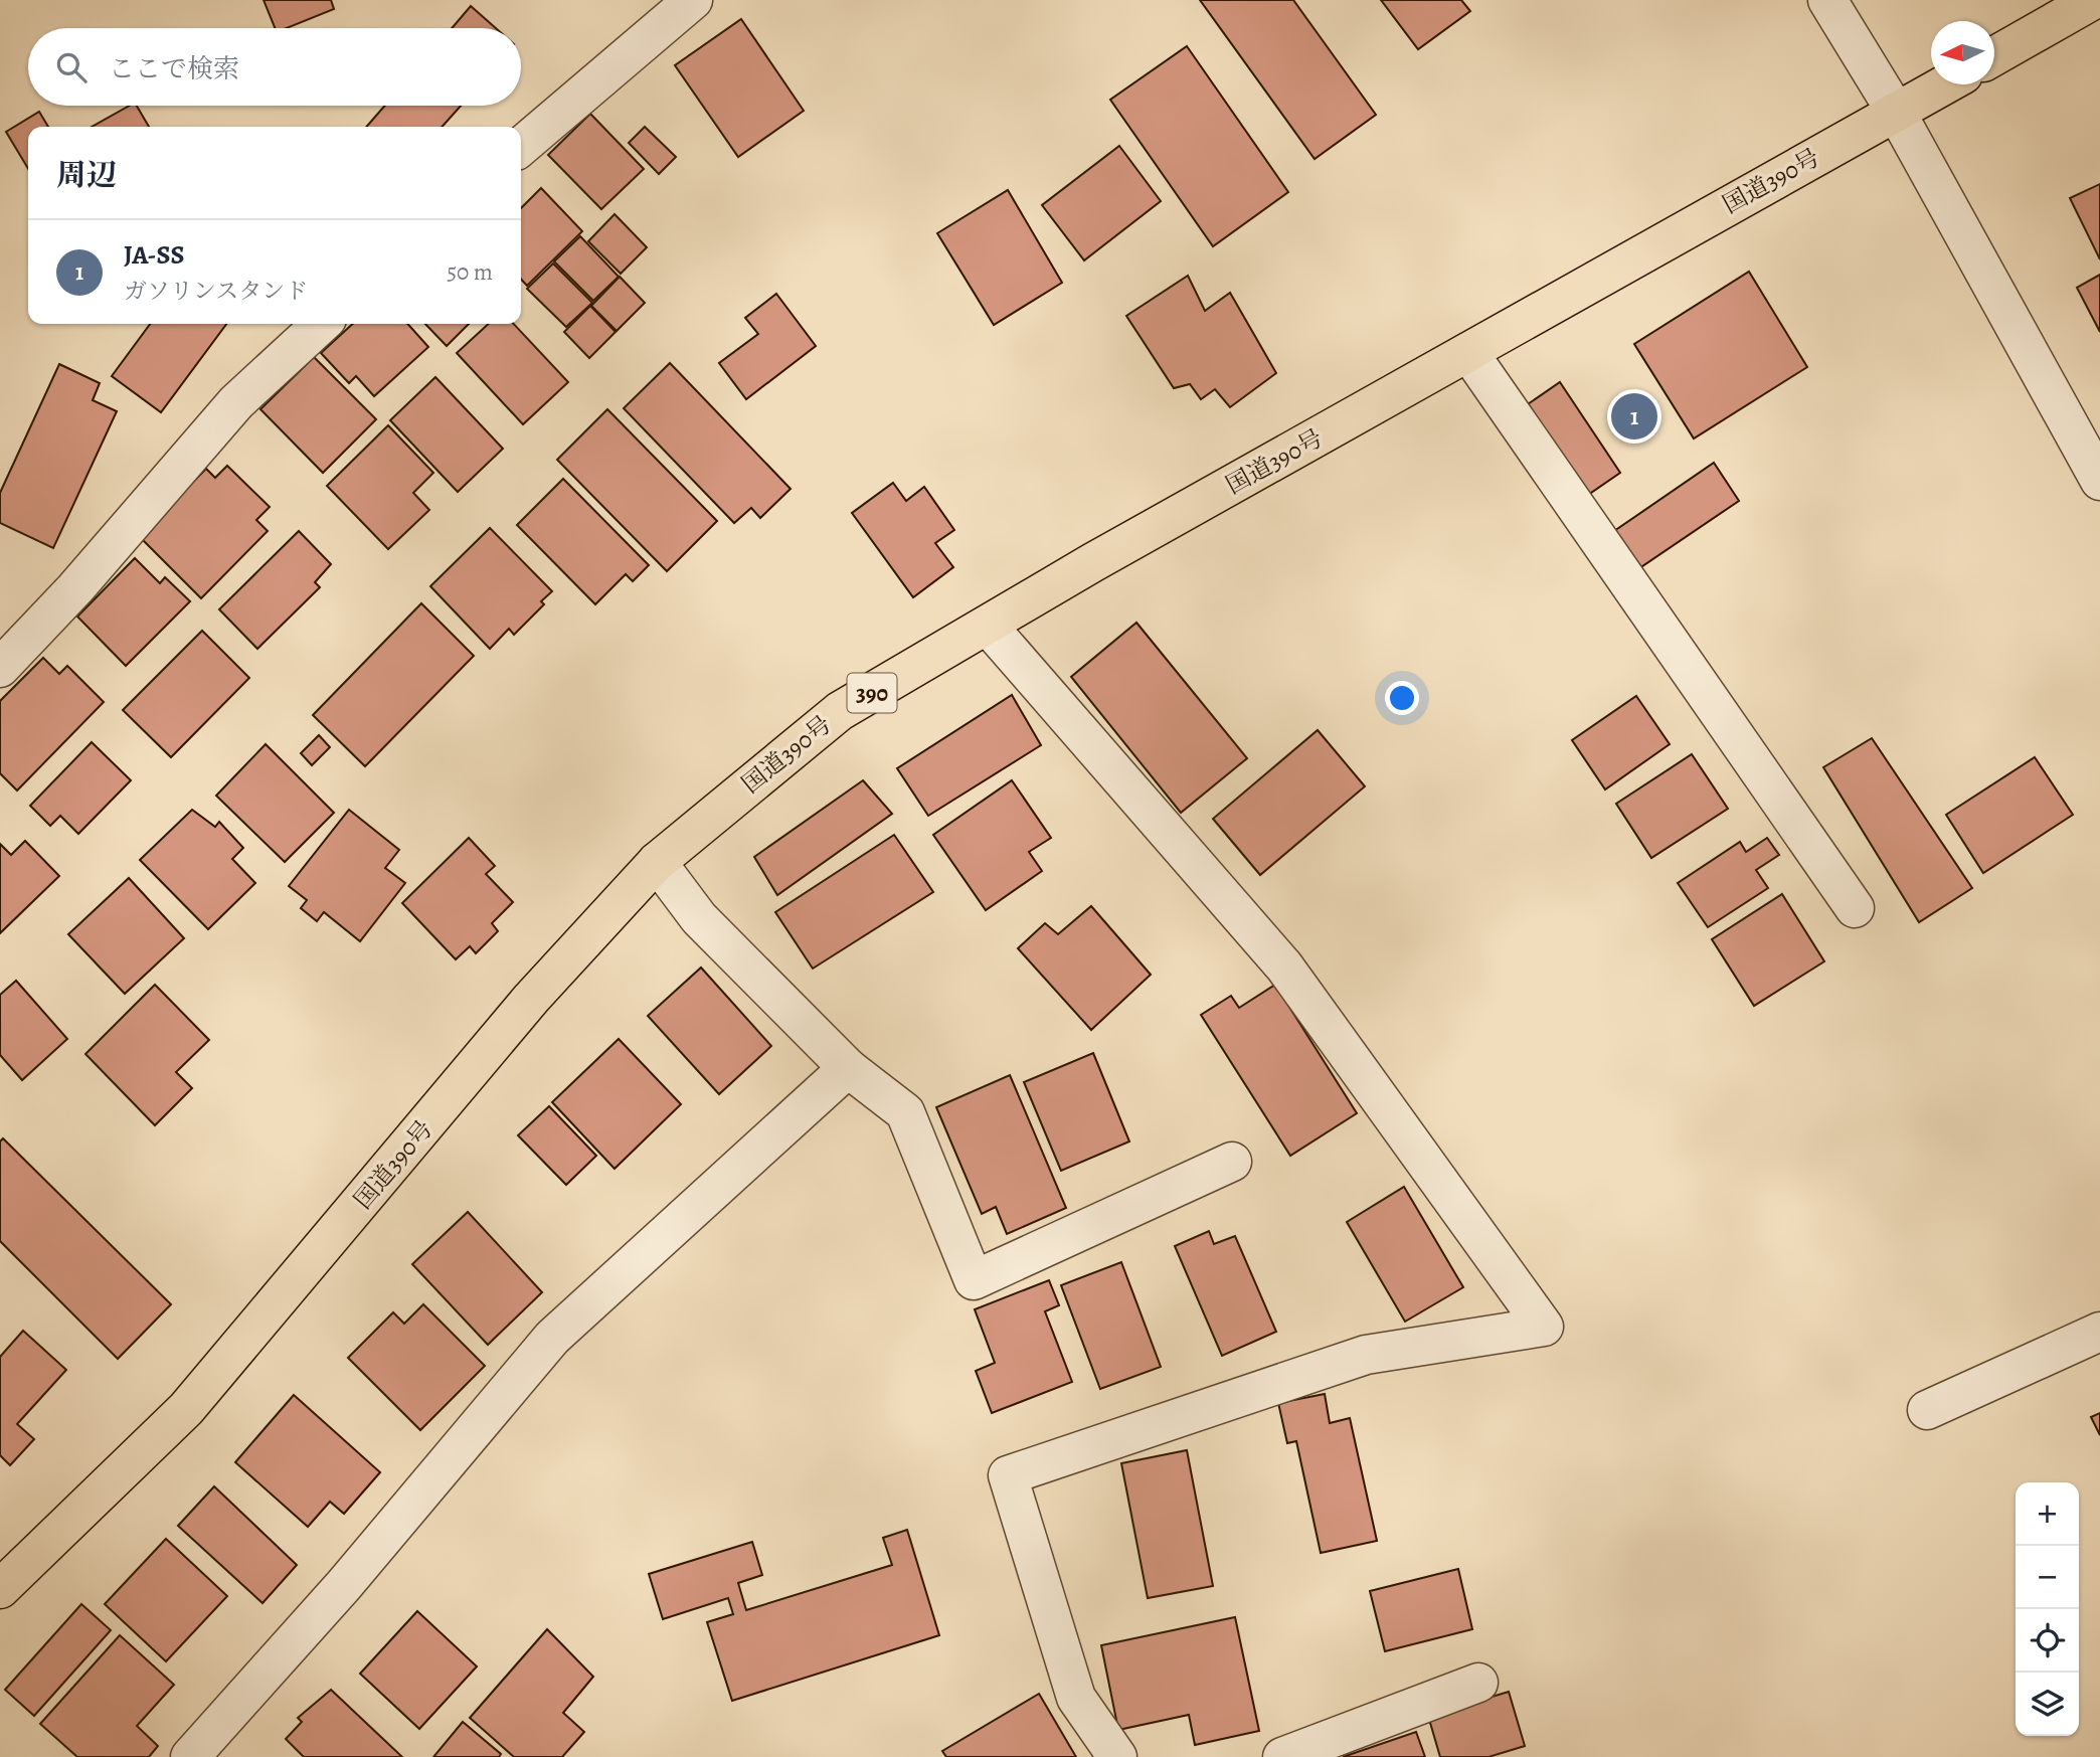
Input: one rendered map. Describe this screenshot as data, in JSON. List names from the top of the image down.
{
  "streets": {
    "highway": ["国道390号", "390"]
  },
  "north": "left",
  "page": {
    "search": "ここで検索",
    "heading": "周辺",
    "list": [
      {
        "mark": "1",
        "name": "JA-SS",
        "note": "ガソリンスタンド",
        "value": "50 m"
      }
    ],
    "pins": "1",
    "map_buttons": ["+", "−"]
  }
}
